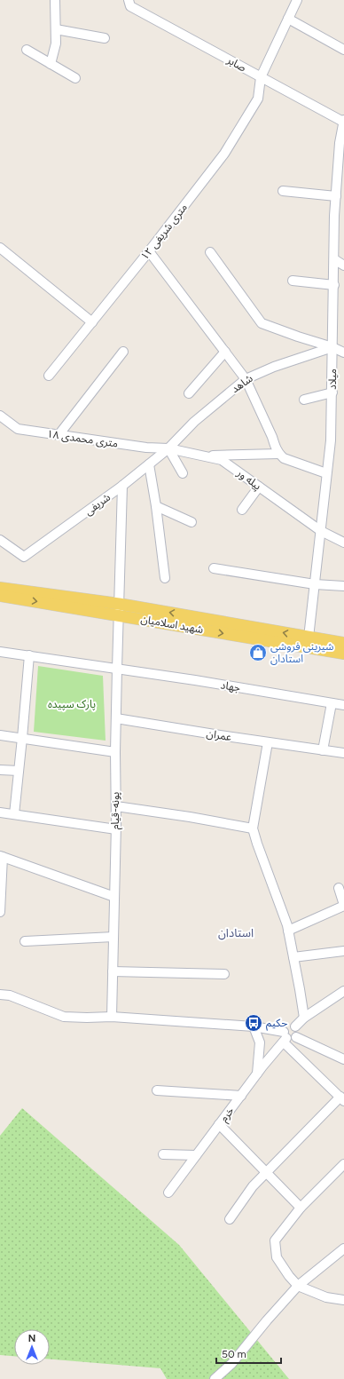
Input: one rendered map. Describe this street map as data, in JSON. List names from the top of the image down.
{
  "streets": {
    "main road": ["شهید اسلامیان"],
    "street": [
      "صابر",
      "۱۲ متری شریفی",
      "میلاد",
      "شاهد",
      "۱۸ متری محمدی",
      "پیله ور",
      "شریفی",
      "جهاد",
      "عمران",
      "پونه-قیام",
      "خرم"
    ]
  },
  "crossings": [
    ["صابر", "۱۲ متری شریفی"],
    ["صابر", "میلاد"],
    ["میلاد", "شاهد"],
    ["میلاد", "پیله ور"],
    ["میلاد", "شهید اسلامیان"],
    ["شاهد", "۱۸ متری محمدی"],
    ["شاهد", "پیله ور"],
    ["شاهد", "شریفی"],
    ["۱۸ متری محمدی", "پیله ور"],
    ["۱۸ متری محمدی", "شریفی"],
    ["پیله ور", "شریفی"],
    ["شریفی", "پونه-قیام"],
    ["شهید اسلامیان", "پونه-قیام"],
    ["جهاد", "پونه-قیام"],
    ["عمران", "پونه-قیام"]
  ],
  "districts": ["استادان"],
  "parks": ["پارک سپیده"],
  "places": {
    "shop": ["شیرینی فروشی استادان"],
    "bus stop": ["حکیم"]
  },
  "scale_bar": "50 m",
  "north": "top"
}
